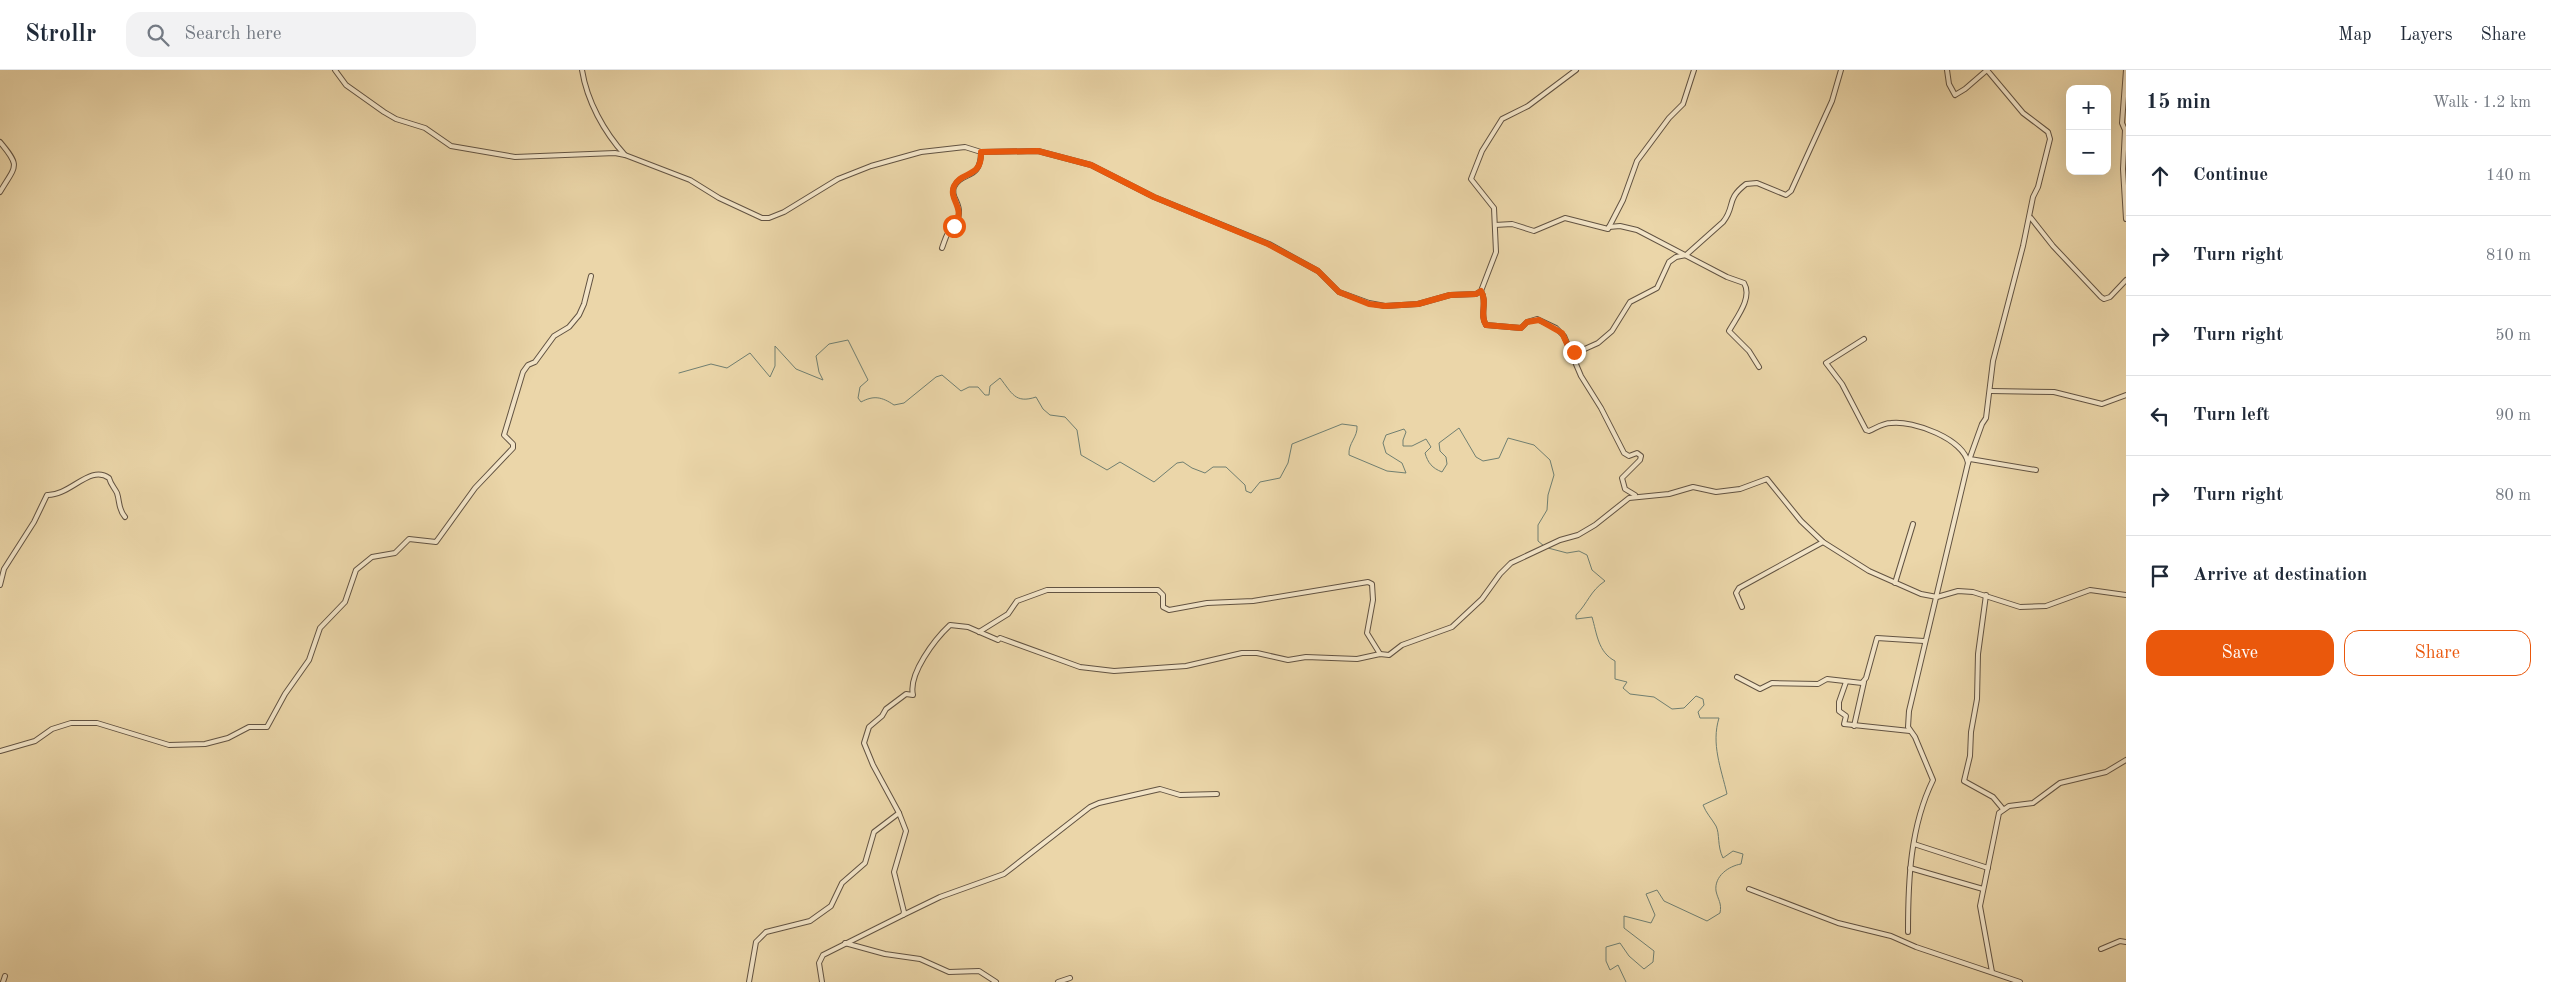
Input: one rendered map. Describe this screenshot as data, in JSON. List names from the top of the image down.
{
  "page": {
    "header": "Strollr",
    "search": "Search here",
    "nav": ["Map", "Layers", "Share"],
    "heading": ["15 min", "Walk · 1.2 km"],
    "map_buttons": ["+", "−"],
    "list": [
      ["Continue", "140 m"],
      ["Turn right", "810 m"],
      ["Turn right", "50 m"],
      ["Turn left", "90 m"],
      ["Turn right", "80 m"],
      "Arrive at destination"
    ],
    "buttons": ["Save", "Share"]
  }
}
